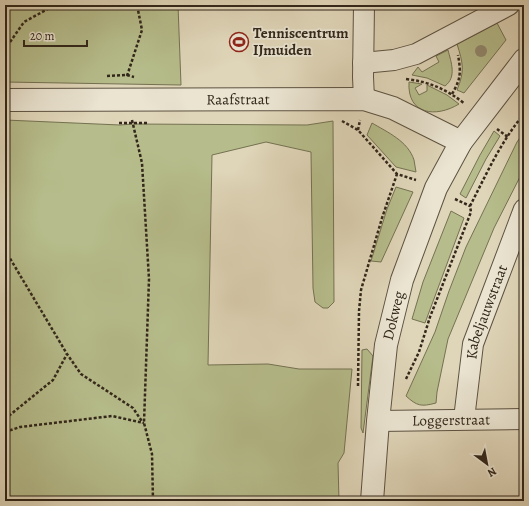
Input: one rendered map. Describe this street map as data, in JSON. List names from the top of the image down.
{
  "streets": {
    "street": [
      "Raafstraat",
      "Kabeljauwstraat",
      "Dokweg",
      "Loggerstraat"
    ]
  },
  "crossings": [
    ["Raafstraat", "Dokweg"],
    ["Kabeljauwstraat", "Loggerstraat"],
    ["Dokweg", "Loggerstraat"]
  ],
  "places": {
    "sports": ["Tenniscentrum IJmuiden"]
  },
  "scale_bar": "20 m",
  "north": "bottom right"
}
